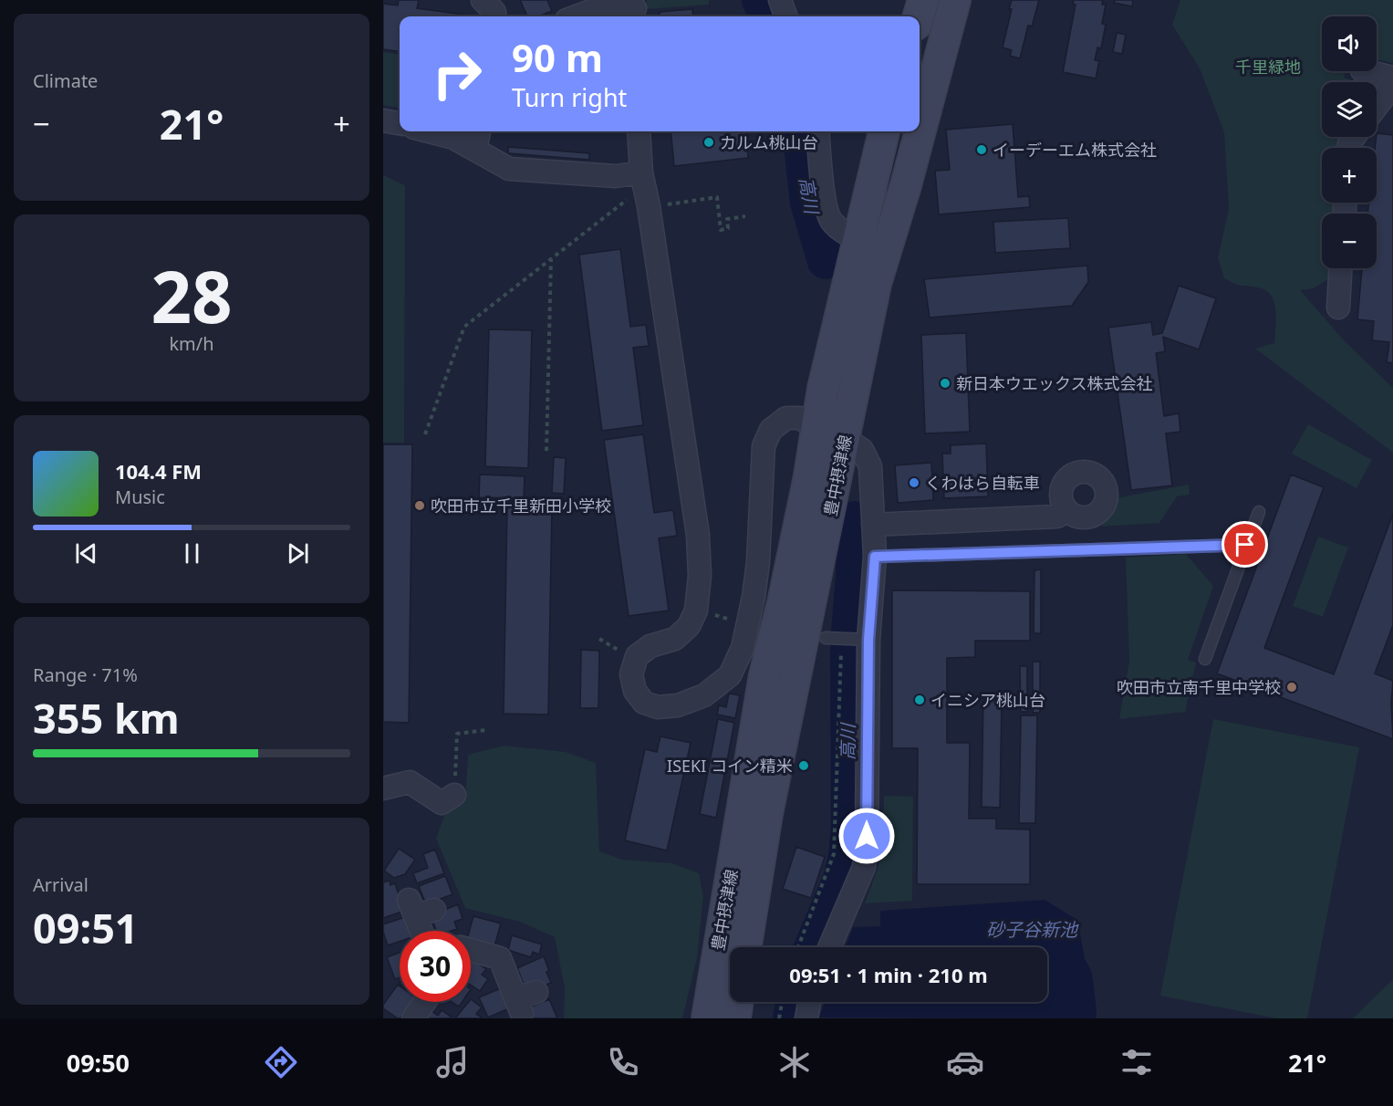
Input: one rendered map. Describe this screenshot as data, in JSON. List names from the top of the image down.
{
  "streets": {
    "main road": ["豊中摂津線"]
  },
  "water": ["高川", "砂子谷新池"],
  "parks": ["千里緑地"],
  "places": [
    "カルム桃山台",
    "イーデーエム株式会社",
    "新日本ウエックス株式会社",
    "くわはら自転車",
    "吹田市立千里新田小学校",
    "吹田市立南千里中学校",
    "イニシア桃山台",
    "ISEKI コイン精米"
  ],
  "page": {
    "tile": [
      "Climate",
      ["28", "km/h"],
      ["Range · 71%", "355 km"],
      ["Arrival", "09:51"]
    ],
    "map_buttons": ["+", "−"],
    "turn": ["90 m", "Turn right"],
    "heat": ["−", "21°", "+"],
    "song": ["104.4 FM", "Music"],
    "limit": "30",
    "trip": "09:51 · 1 min · 210 m",
    "tabs": ["09:50", "21°"]
  }
}
